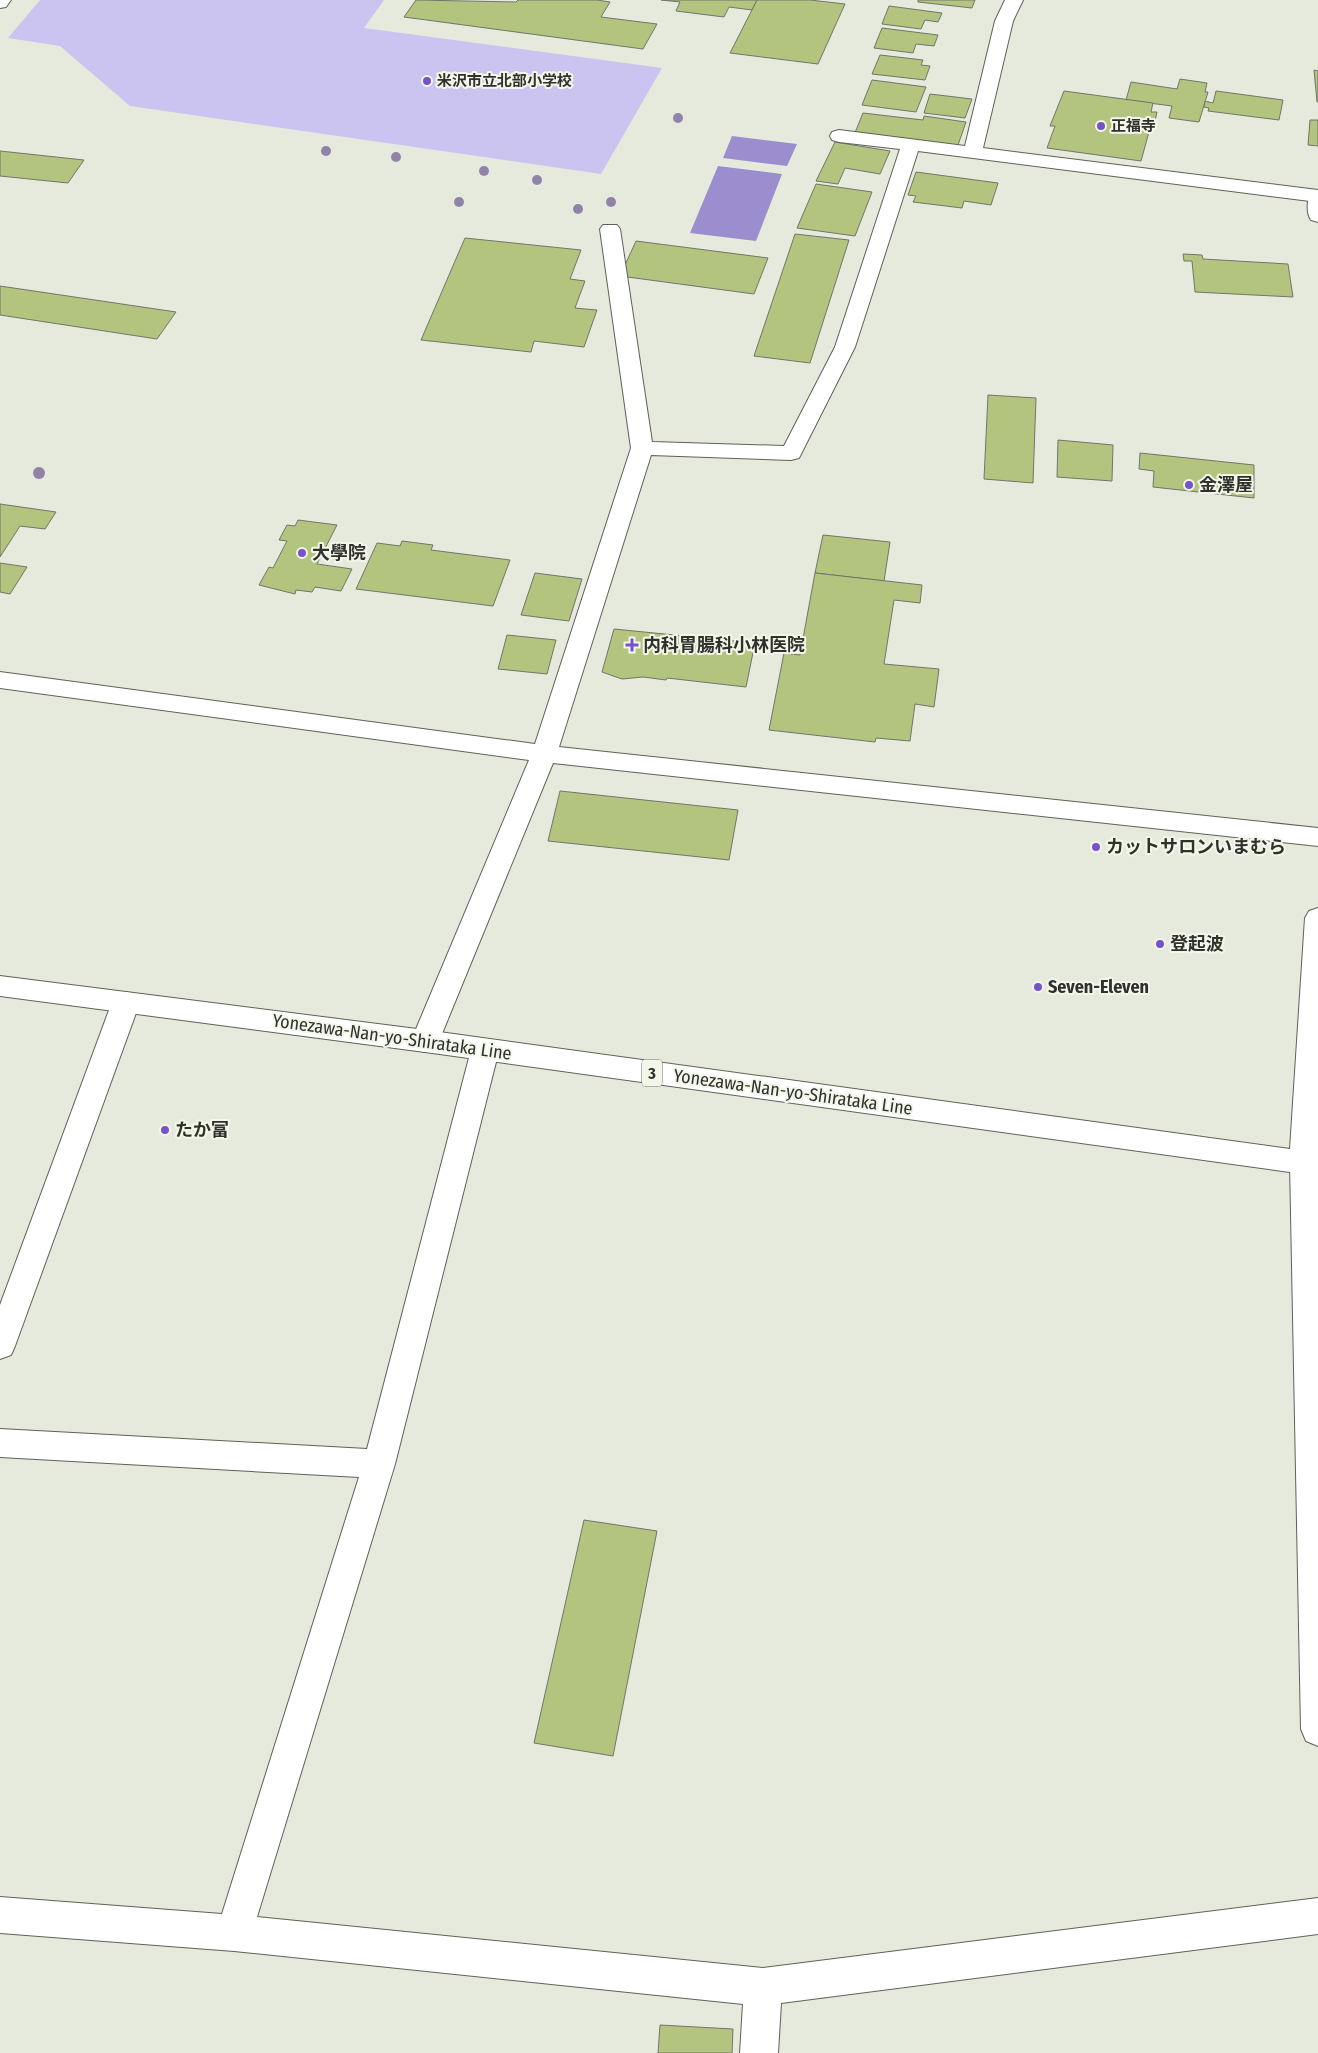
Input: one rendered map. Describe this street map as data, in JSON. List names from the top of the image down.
{
  "streets": {
    "street": ["Yonezawa-Nan-yo-Shirataka Line", "3"]
  },
  "places": {
    "other": [
      "米沢市立北部小学校",
      "正福寺",
      "金澤屋",
      "大學院",
      "カットサロンいまむら",
      "登起波",
      "Seven-Eleven",
      "たか富"
    ],
    "health": ["内科胃腸科小林医院"]
  }
}
